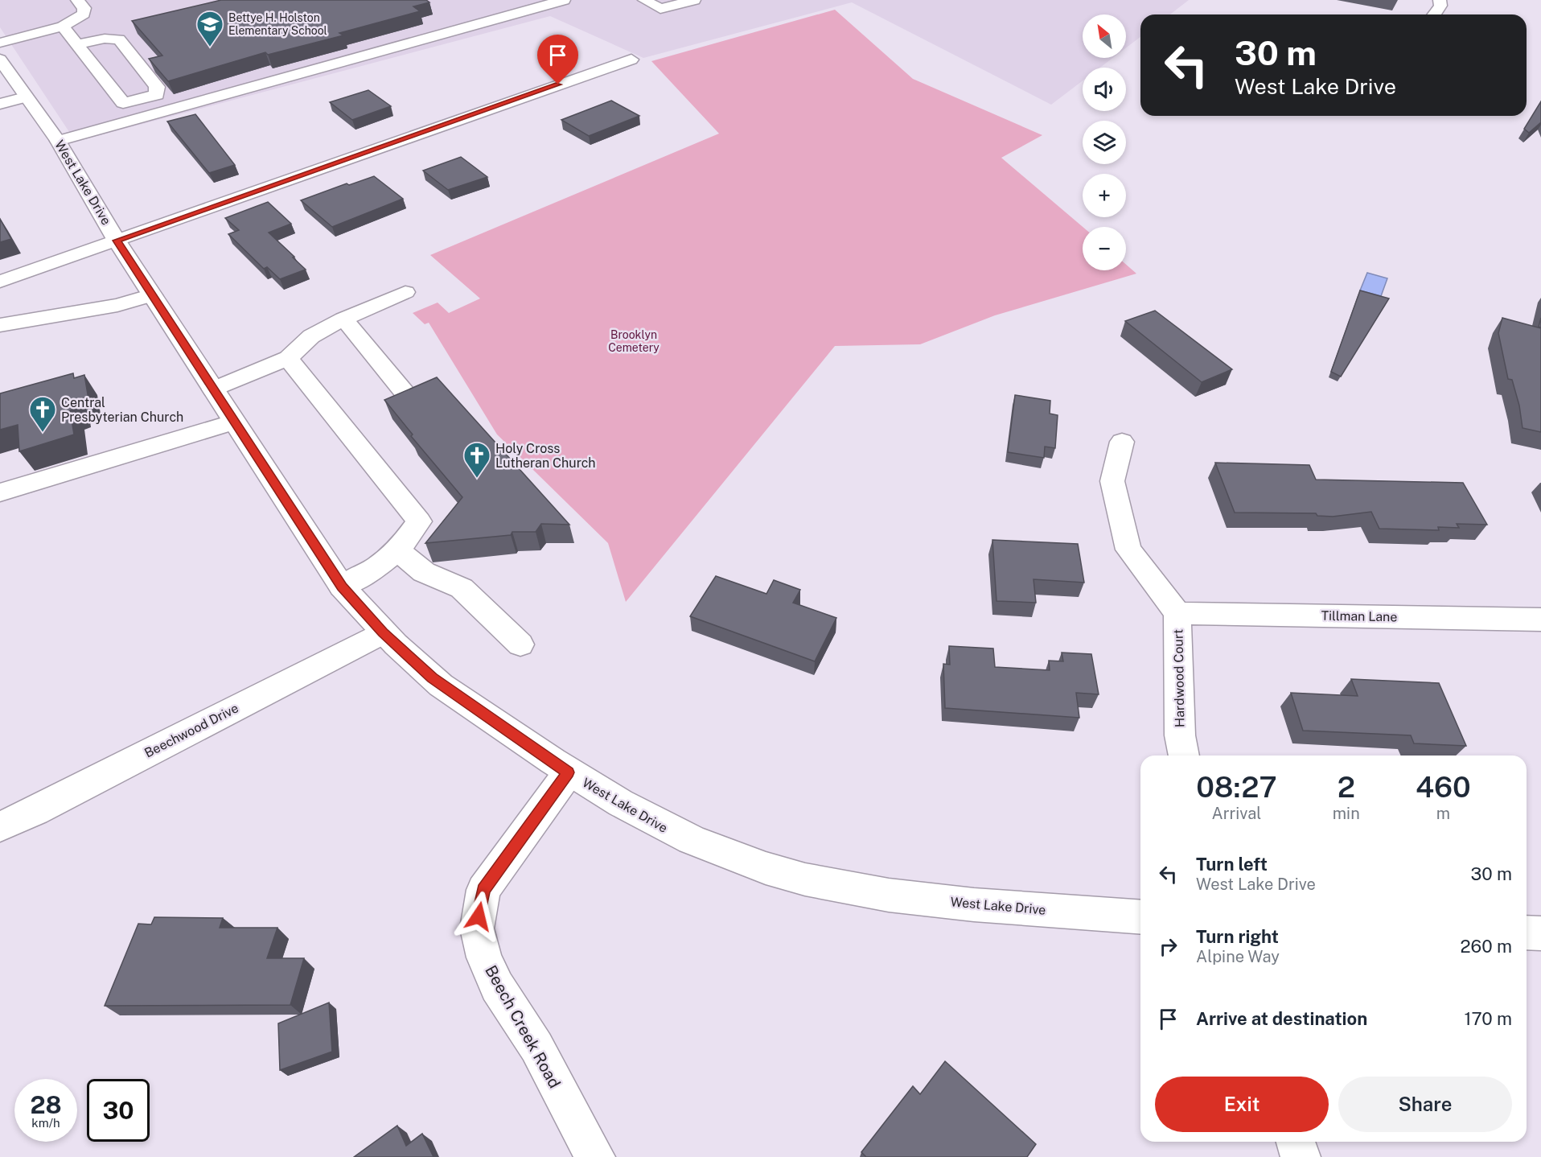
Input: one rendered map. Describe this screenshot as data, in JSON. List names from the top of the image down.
{
  "streets": {
    "main road": [
      "West Lake Drive",
      "Tillman Lane",
      "Hardwood Court",
      "Beechwood Drive",
      "Beech Creek Road"
    ]
  },
  "crossings": [
    ["West Lake Drive", "Beechwood Drive"],
    ["West Lake Drive", "Beech Creek Road"],
    ["Tillman Lane", "Hardwood Court"]
  ],
  "parks": ["Brooklyn Cemetery"],
  "places": {
    "school or university": ["Bettye H. Holston Elementary School"],
    "church": ["Central Presbyterian Church", "Holy Cross Lutheran Church"]
  },
  "north": "top left",
  "page": {
    "map_buttons": ["+", "−"],
    "turn": ["30 m", "West Lake Drive"],
    "eta": [
      "08:27",
      "Arrival",
      "2",
      "min",
      "460",
      "m"
    ],
    "list": [
      {
        "name": "Turn left",
        "note": "West Lake Drive",
        "value": "30 m"
      },
      {
        "name": "Turn right",
        "note": "Alpine Way",
        "value": "260 m"
      },
      {
        "name": "Arrive at destination",
        "value": "170 m"
      }
    ],
    "buttons": ["Exit", "Share"],
    "speed": "28 km/h",
    "limit": "30"
  }
}
